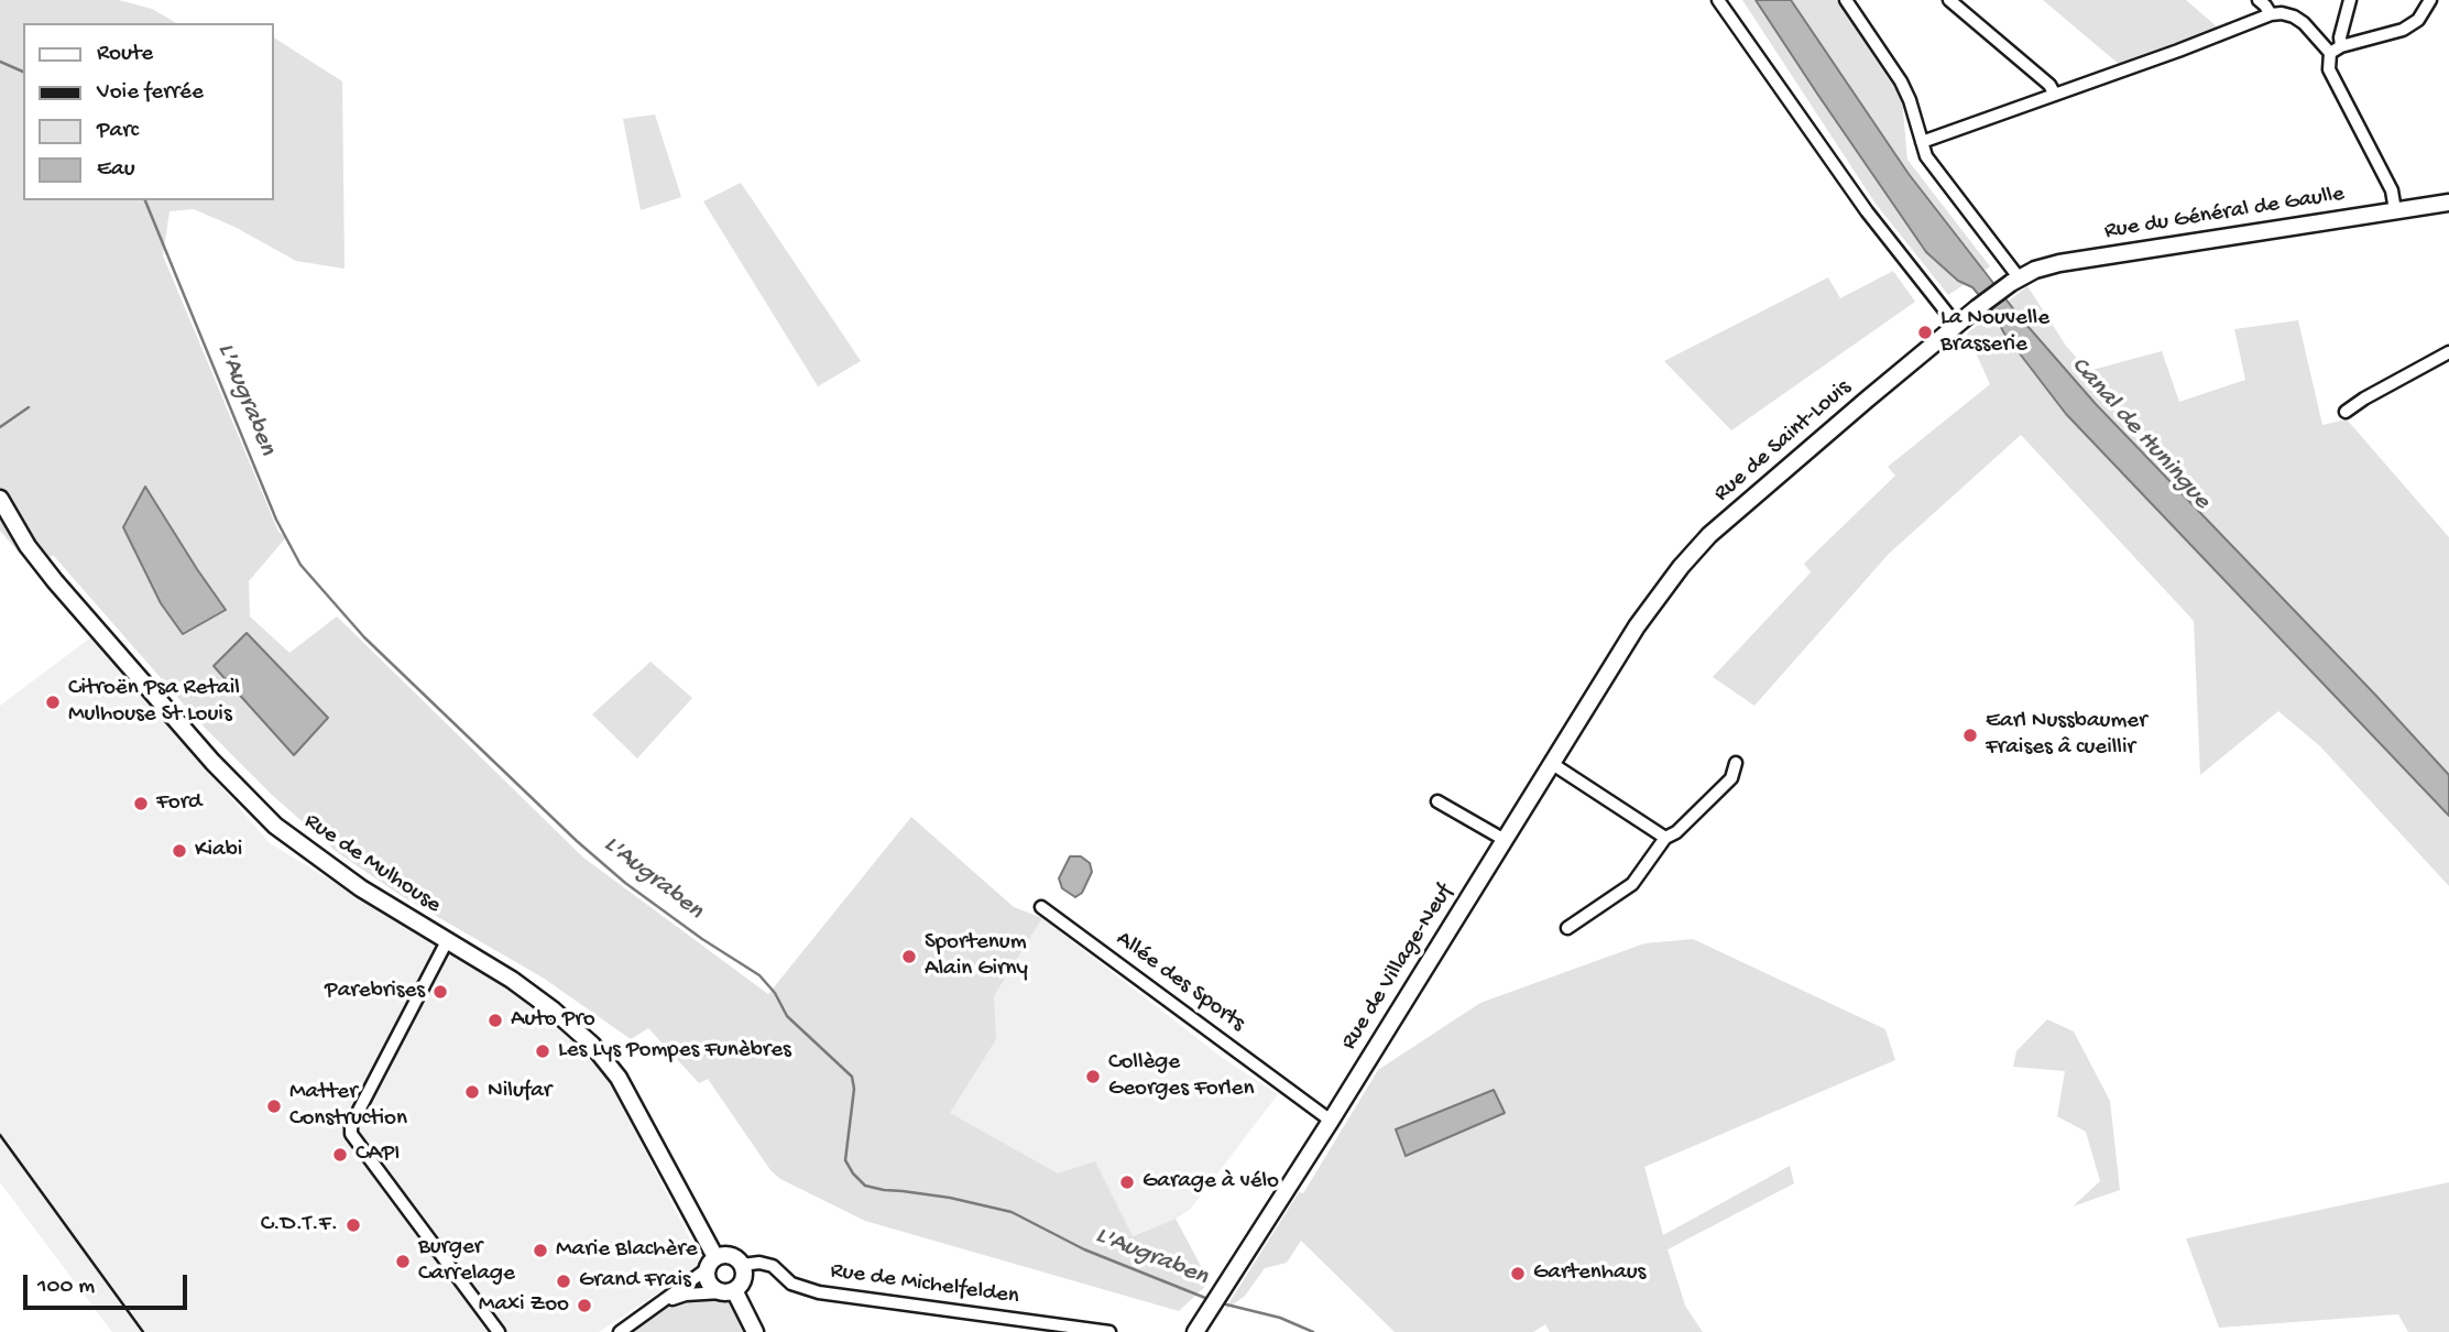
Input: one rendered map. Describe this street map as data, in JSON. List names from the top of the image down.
{
  "streets": {
    "street": [
      "Rue du Général de Gaulle",
      "Rue de Saint-Louis",
      "Rue de Mulhouse",
      "Rue de Village-Neuf",
      "Allée des Sports",
      "Rue de Michelfelden"
    ]
  },
  "crossings": [
    ["Rue du Général de Gaulle", "Rue de Saint-Louis"],
    ["Rue de Saint-Louis", "Rue de Village-Neuf"],
    ["Rue de Mulhouse", "Rue de Michelfelden"],
    ["Rue de Village-Neuf", "Allée des Sports"]
  ],
  "water": ["L'Augraben", "Canal de Huningue"],
  "places": [
    "La Nouvelle Brasserie",
    "Citroën Psa Retail Mulhouse St Louis",
    "Earl Nussbaumer Fraises â cueillir",
    "Ford",
    "Kiabi",
    "Sportenum Alain Girny",
    "Parebrises",
    "Auto Pro",
    "Les Lys Pompes Funèbres",
    "Collège Georges Forlen",
    "Nilufar",
    "Matter Construction",
    "CAPI",
    "Garage à vélo",
    "C.D.T.F.",
    "Marie Blachère",
    "Burger Carrelage",
    "Gartenhaus",
    "Grand Frais",
    "Maxi Zoo"
  ],
  "legend": [
    "Route",
    "Voie ferrée",
    "Parc",
    "Eau"
  ],
  "scale_bar": "100 m"
}
